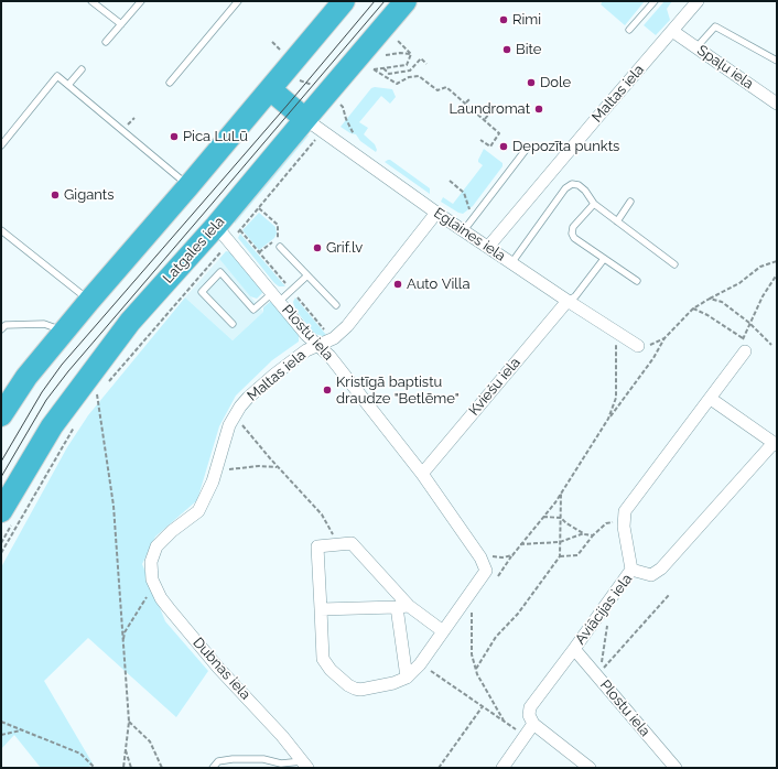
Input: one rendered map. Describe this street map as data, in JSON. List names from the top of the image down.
{
  "streets": {
    "highway": ["Latgales iela"],
    "street": [
      "Spaļu iela",
      "Maltas iela",
      "Eglaines iela",
      "Plostu iela",
      "Kviešu iela",
      "Aviācijas iela",
      "Dubnas iela"
    ]
  },
  "crossings": [
    ["Spaļu iela", "Maltas iela"],
    ["Maltas iela", "Eglaines iela"],
    ["Maltas iela", "Plostu iela"],
    ["Maltas iela", "Dubnas iela"],
    ["Eglaines iela", "Latgales iela"],
    ["Eglaines iela", "Kviešu iela"],
    ["Latgales iela", "Plostu iela"],
    ["Plostu iela", "Kviešu iela"],
    ["Plostu iela", "Aviācijas iela"]
  ],
  "places": [
    "Rimi",
    "Bite",
    "Dole",
    "Laundromat",
    "Pica LuLū",
    "Depozīta punkts",
    "Gigants",
    "Grif.lv",
    "Auto Villa",
    "Kristīgā baptistu draudze \"Betlēme\""
  ]
}
